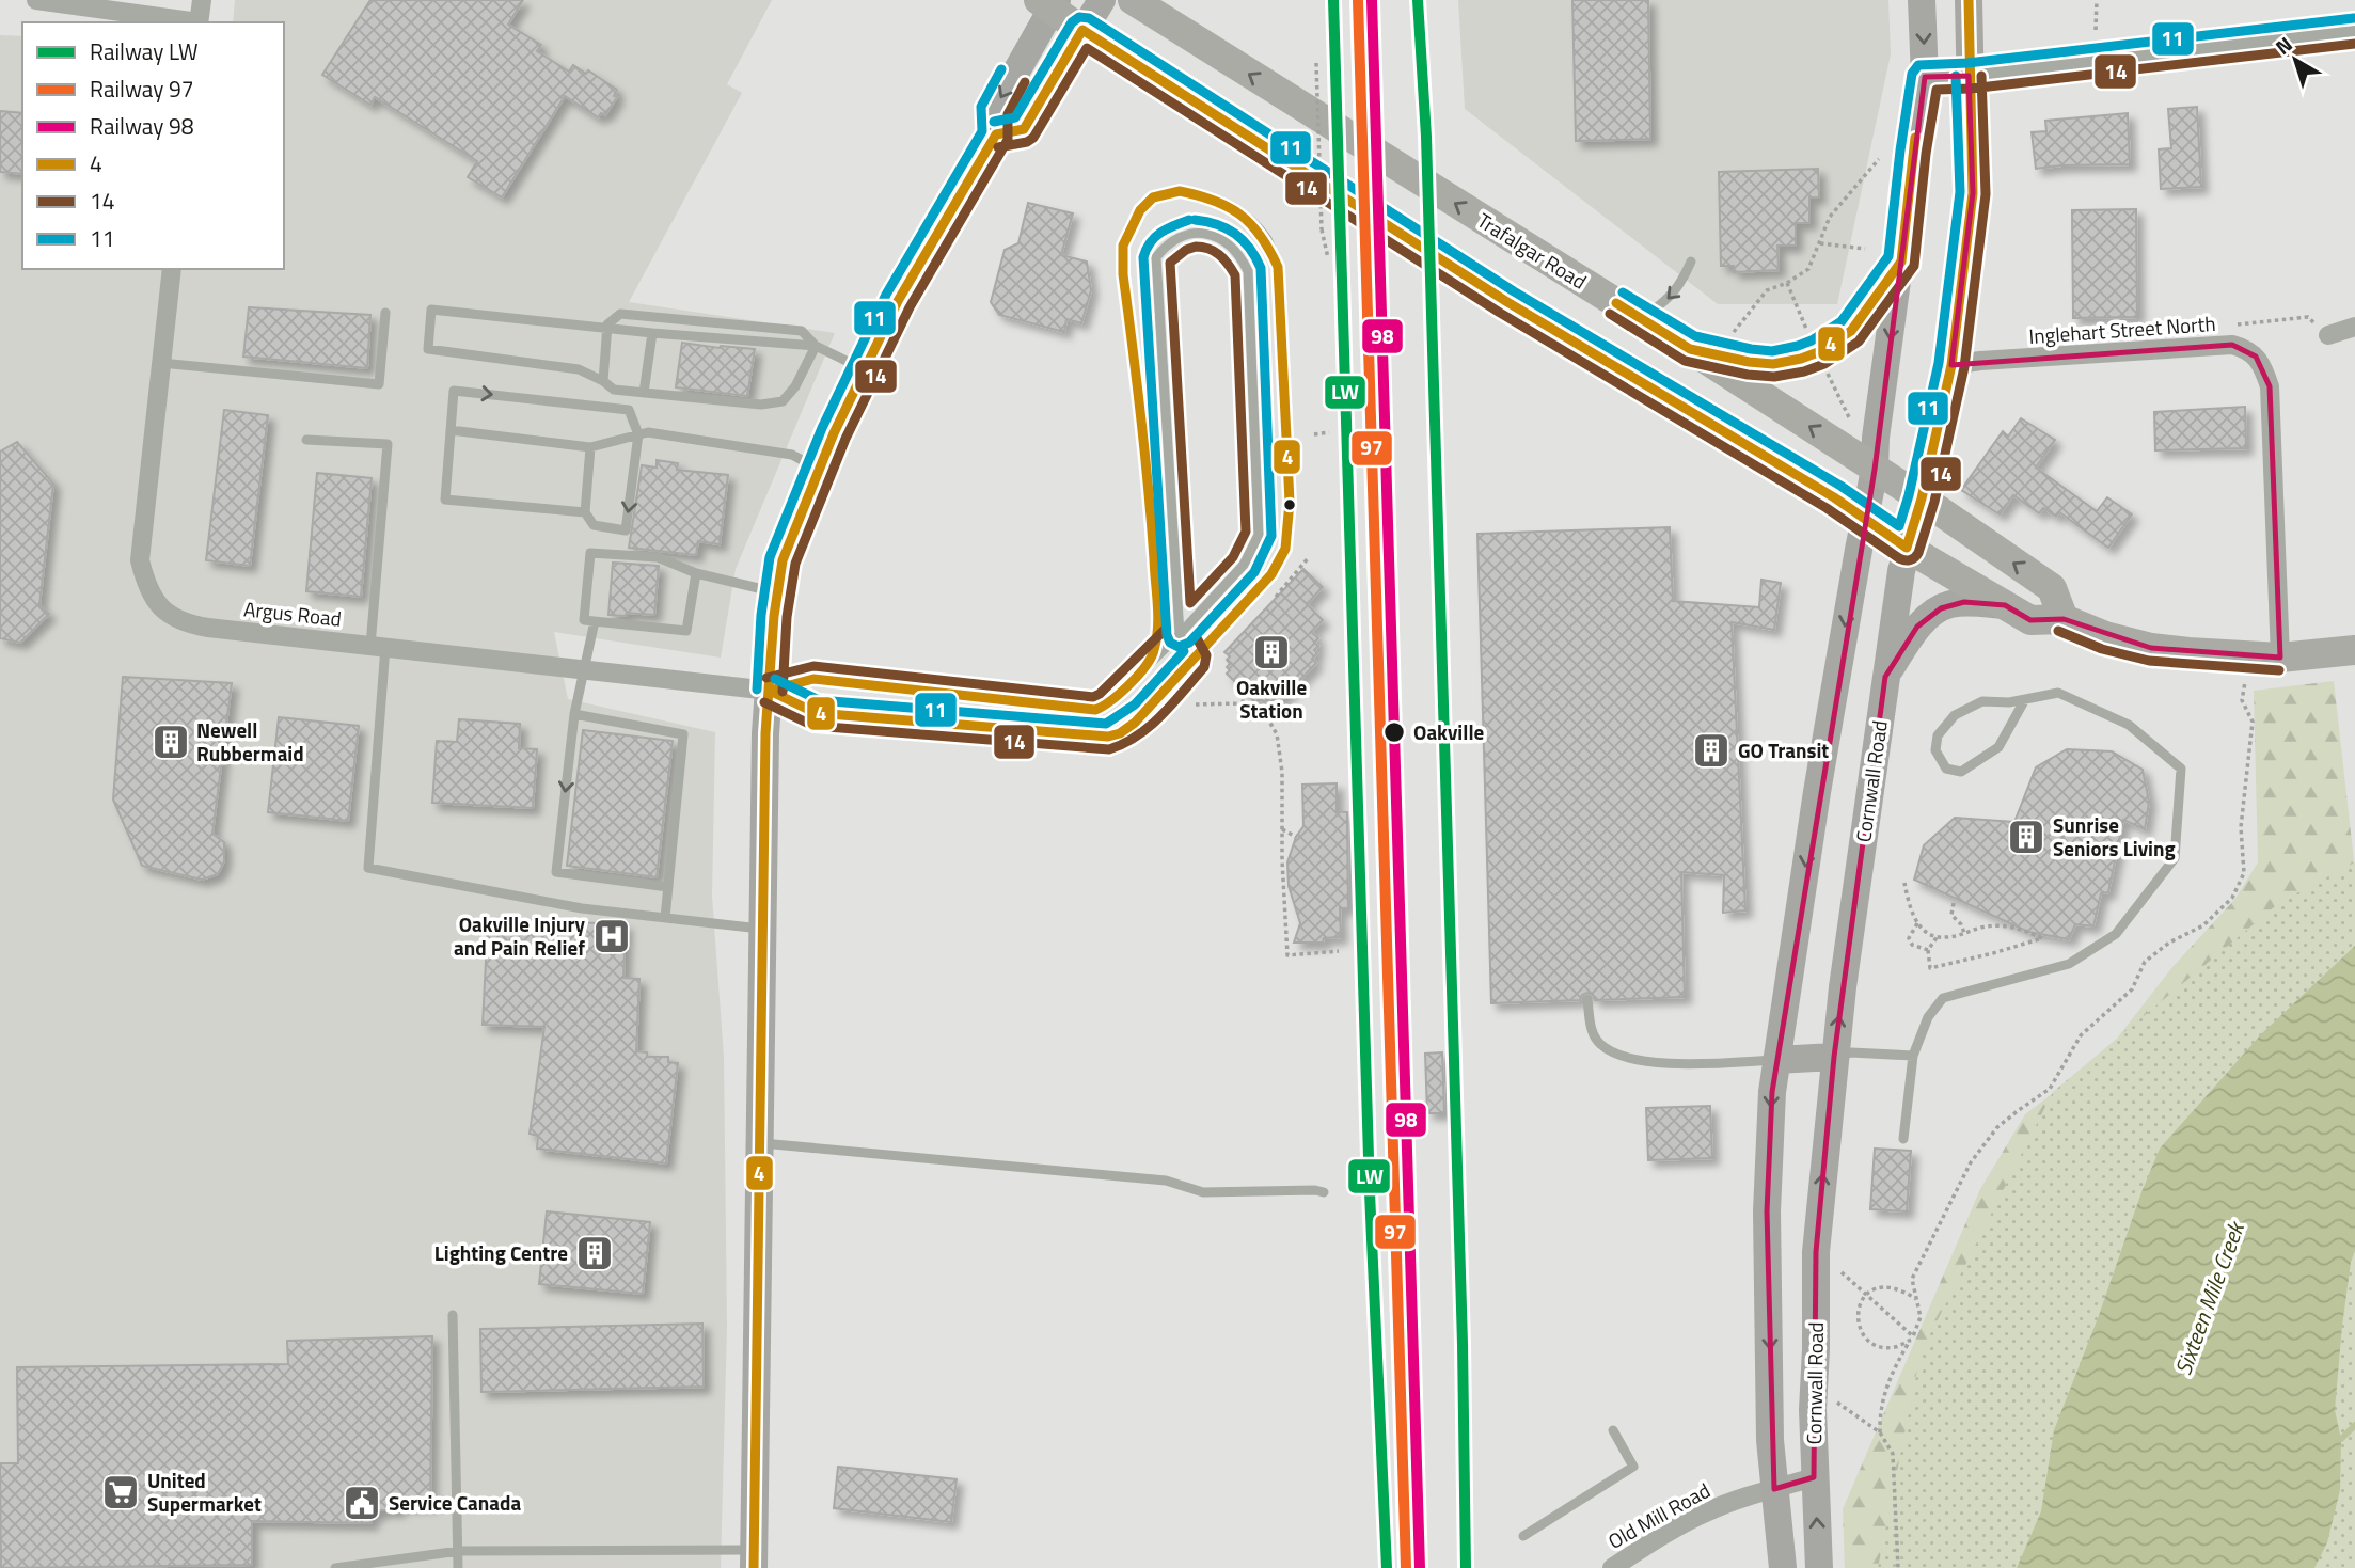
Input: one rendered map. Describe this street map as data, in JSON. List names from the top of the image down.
{
  "streets": {
    "main road": ["Trafalgar Road", "Cornwall Road"],
    "street": ["Inglehart Street North", "Argus Road", "Old Mill Road"]
  },
  "crossings": [
    ["Trafalgar Road", "Cornwall Road"],
    ["Inglehart Street North", "Cornwall Road"],
    ["Cornwall Road", "Old Mill Road"]
  ],
  "water": ["Sixteen Mile Creek"],
  "places": {
    "building": [
      "Oakville Station",
      "Newell Rubbermaid",
      "GO Transit",
      "Sunrise Seniors Living",
      "Lighting Centre"
    ],
    "other": ["Oakville"],
    "hospital": ["Oakville Injury and Pain Relief"],
    "supermarket": ["United Supermarket"],
    "public building": ["Service Canada"]
  },
  "lines": [
    "rail line LW",
    "rail line 97",
    "rail line 98",
    "transit line 4",
    "transit line 11",
    "transit line 14"
  ],
  "legend": [
    "Railway LW",
    "Railway 97",
    "Railway 98",
    "4",
    "14",
    "11"
  ],
  "north": "top left"
}
